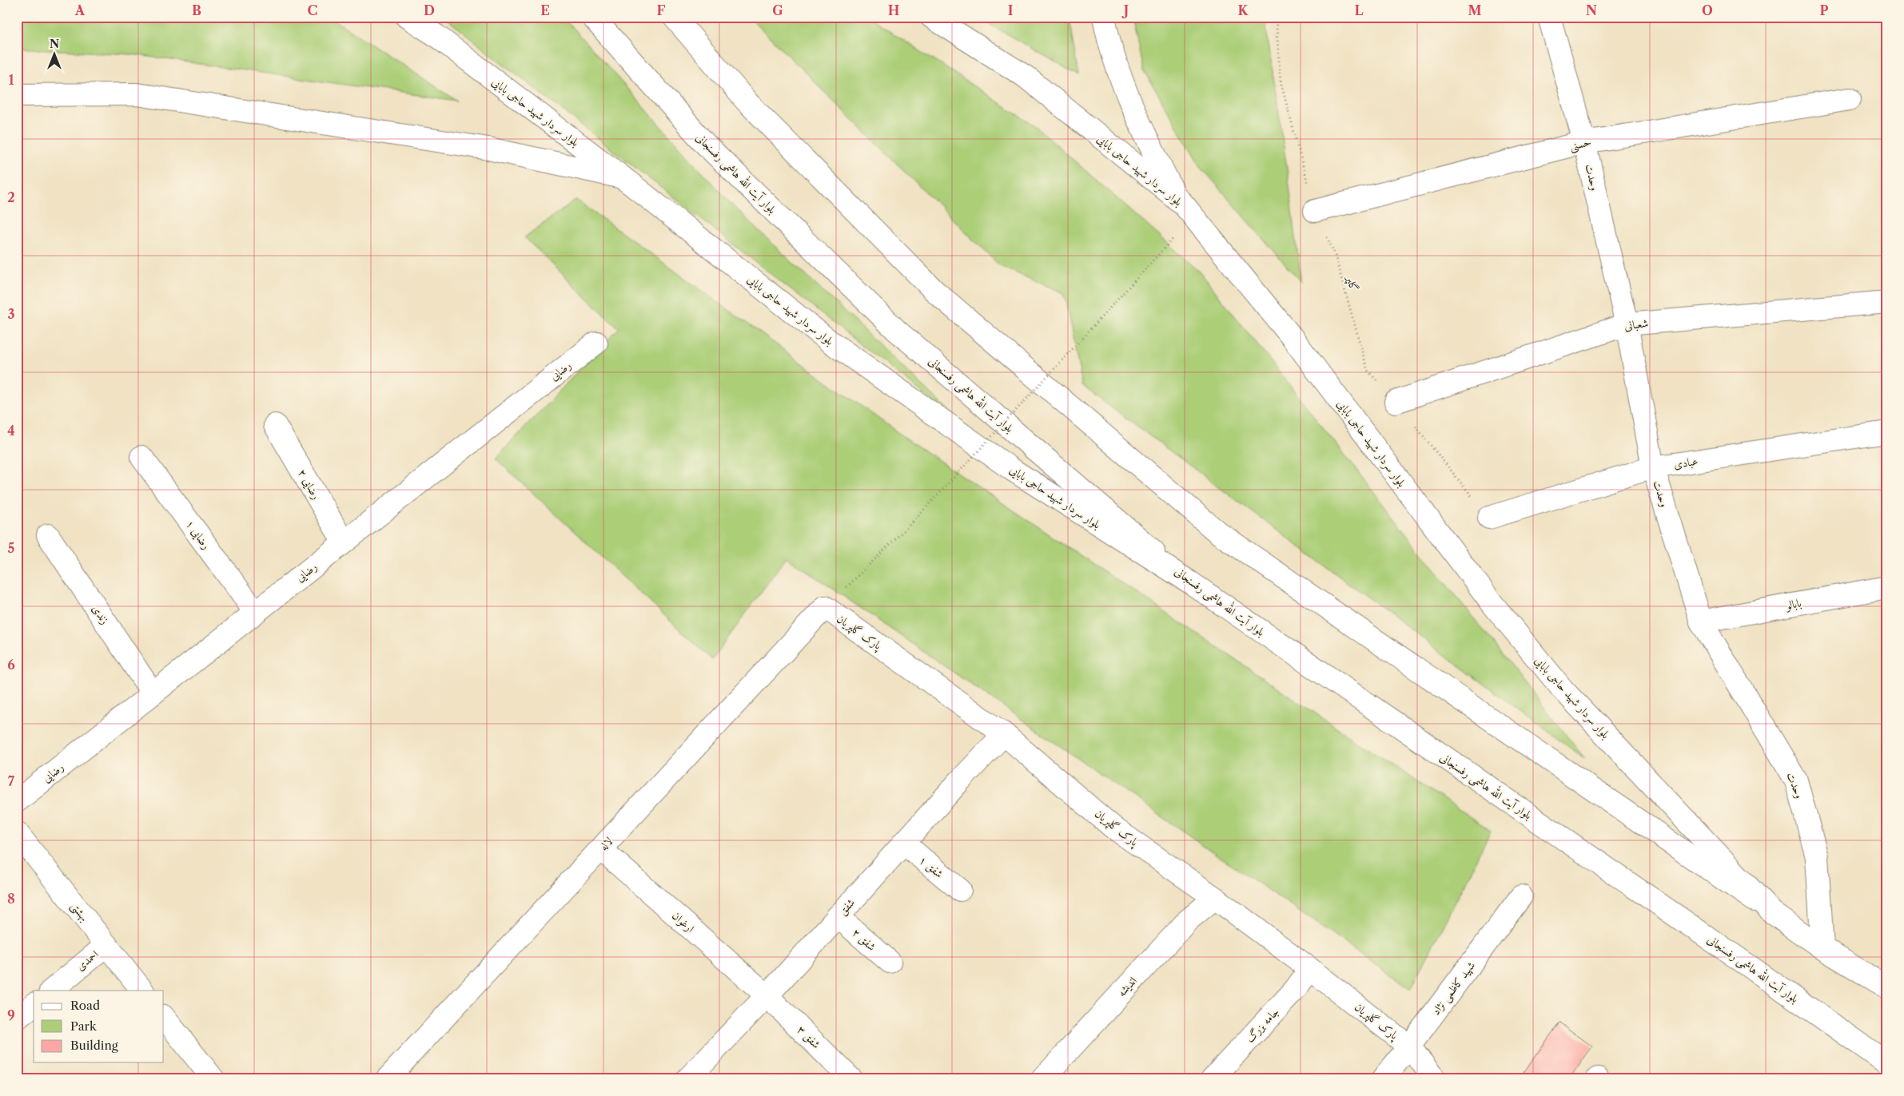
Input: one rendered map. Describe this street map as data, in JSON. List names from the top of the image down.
{
  "streets": {
    "main road": [
      "بلوار سردار شهید حاجی بابایی",
      "حسنی",
      "بلوار آیت الله هاشمی رفسنجانی",
      "وحدت",
      "شعبانی",
      "رضایی",
      "عبادی",
      "رضایی ۲",
      "رضایی ۱",
      "بابالو",
      "زندی",
      "پارک گلپریان",
      "لاله",
      "شفق ۱",
      "شفق",
      "بهشتی",
      "ارغوان",
      "شفق ۲",
      "احمدی",
      "اندیشه",
      "شهید کاظمی نژاد",
      "جامه بزرگ",
      "شفق ۳"
    ],
    "path": ["گلپر"]
  },
  "crossings": [
    ["بلوار سردار شهید حاجی بابایی", "بلوار آیت الله هاشمی رفسنجانی"],
    ["حسنی", "وحدت"],
    ["حسنی", "گلپر"],
    ["وحدت", "شعبانی"],
    ["وحدت", "عبادی"],
    ["وحدت", "بابالو"],
    ["گلپر", "شعبانی"],
    ["گلپر", "عبادی"],
    ["رضایی", "رضایی ۲"],
    ["رضایی", "رضایی ۱"],
    ["رضایی", "زندی"],
    ["پارک گلپریان", "لاله"],
    ["پارک گلپریان", "شفق"],
    ["پارک گلپریان", "اندیشه"],
    ["پارک گلپریان", "شهید کاظمی نژاد"],
    ["پارک گلپریان", "جامه بزرگ"],
    ["لاله", "ارغوان"],
    ["شفق ۱", "شفق"],
    ["شفق", "ارغوان"],
    ["شفق", "شفق ۲"],
    ["شفق", "شفق ۳"],
    ["بهشتی", "احمدی"],
    ["ارغوان", "شفق ۳"]
  ],
  "legend": ["Road", "Park", "Building"],
  "north": "top",
  "grid": {
    "columns": [
      "A",
      "B",
      "C",
      "D",
      "E",
      "F",
      "G",
      "H",
      "I",
      "J",
      "K",
      "L",
      "M",
      "N",
      "O",
      "P"
    ],
    "rows": [
      "1",
      "2",
      "3",
      "4",
      "5",
      "6",
      "7",
      "8",
      "9"
    ]
  }
}
